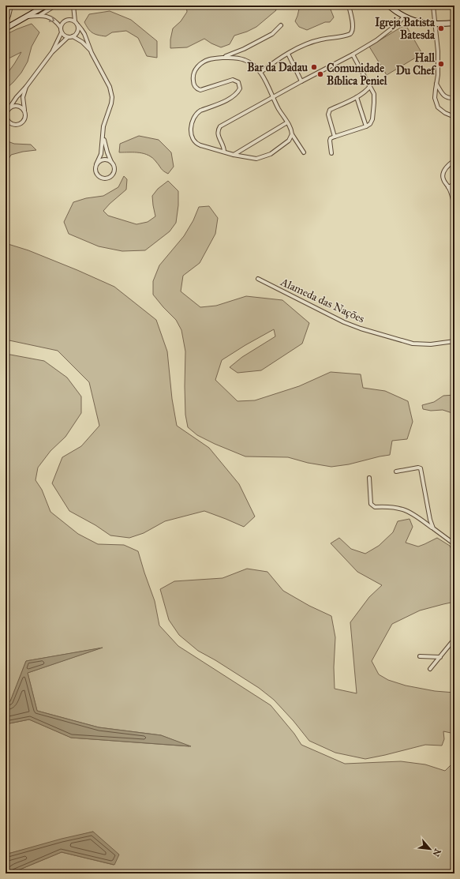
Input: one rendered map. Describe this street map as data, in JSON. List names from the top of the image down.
{
  "streets": {
    "street": ["Alameda das Nações"]
  },
  "places": [
    "Igreja Batista Batesda",
    "Hall Du Chef",
    "Bar da Dadau",
    "Comunidade Bíblica Peniel"
  ],
  "north": "bottom right"
}
